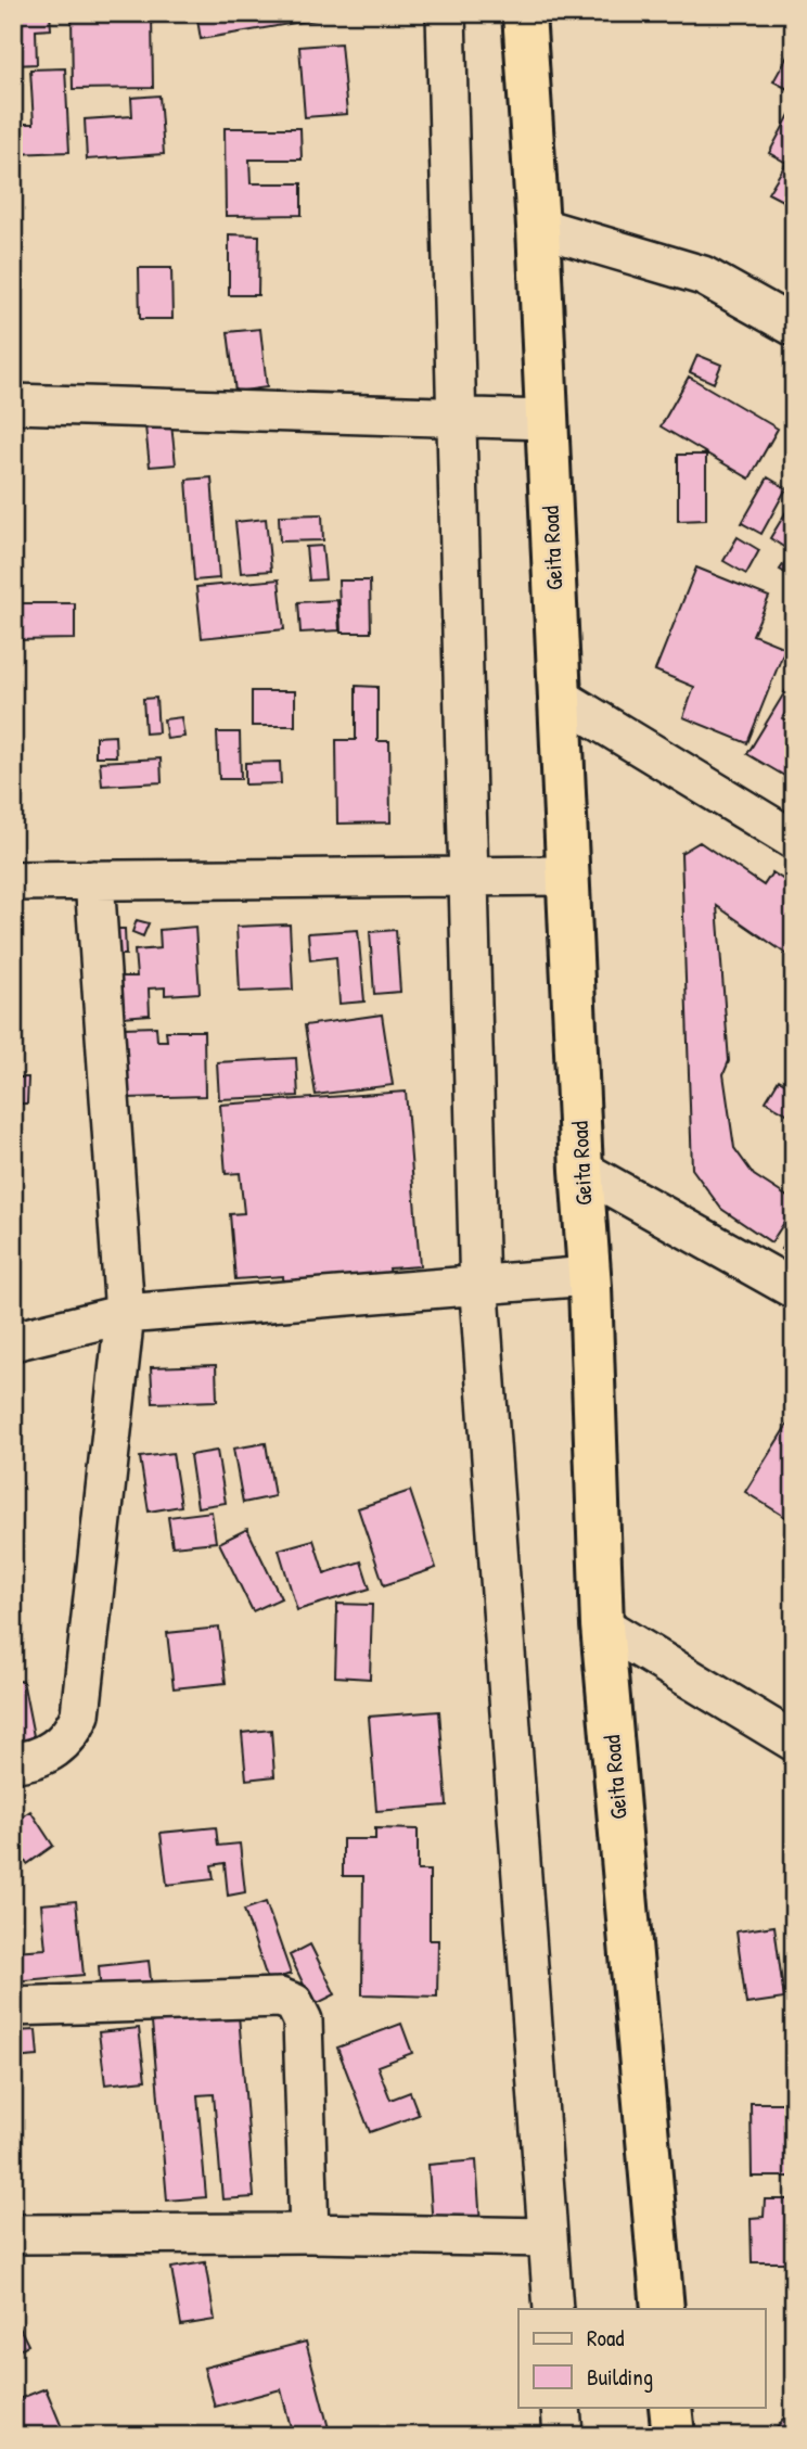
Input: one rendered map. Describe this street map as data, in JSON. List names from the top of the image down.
{
  "streets": {
    "highway": ["Geita Road"]
  },
  "legend": ["Road", "Building"]
}
